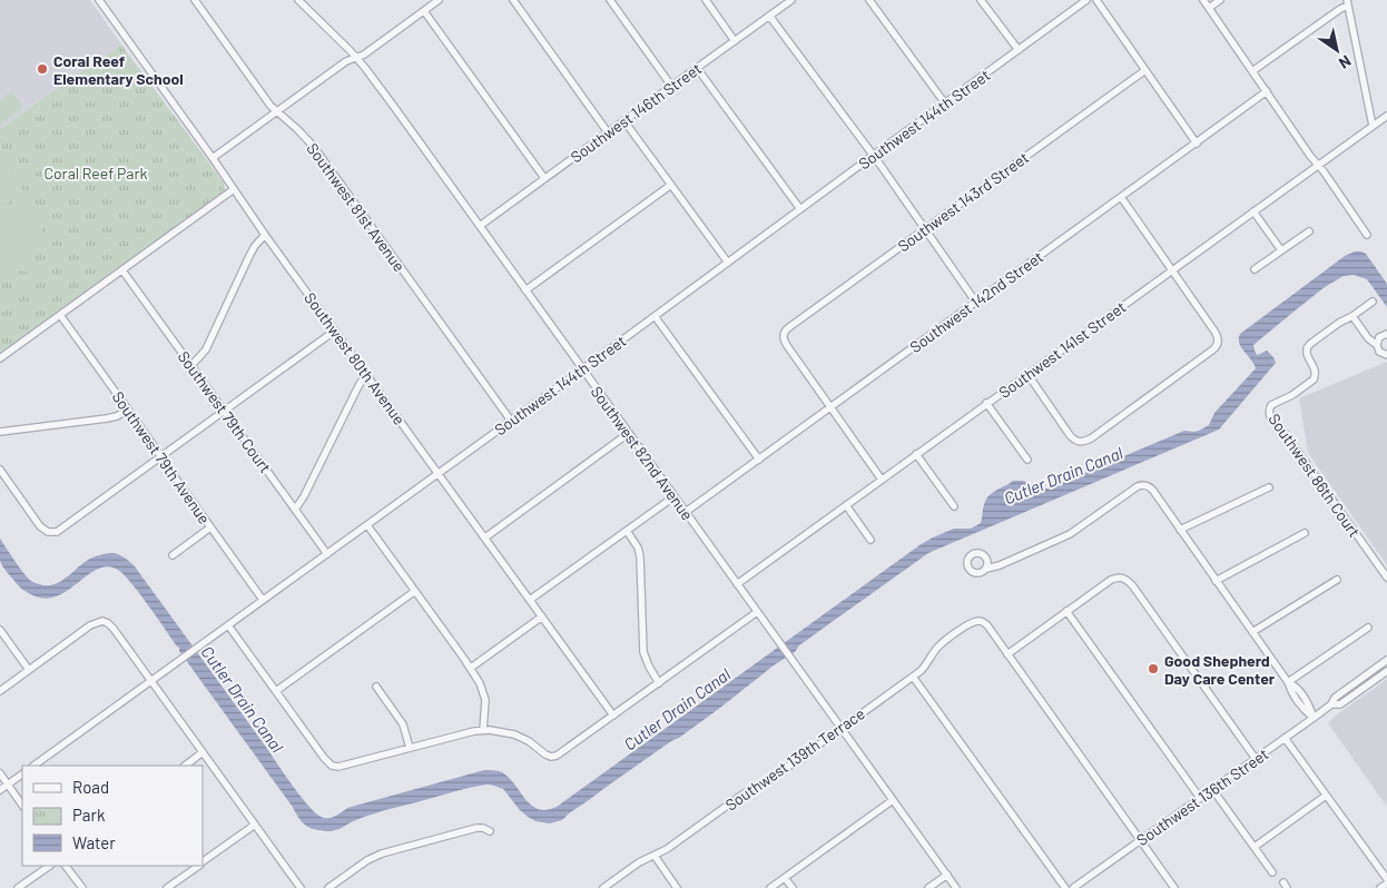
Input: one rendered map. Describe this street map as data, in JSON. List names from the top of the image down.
{
  "streets": {
    "street": [
      "Southwest 146th Street",
      "Southwest 144th Street",
      "Southwest 143rd Street",
      "Southwest 81st Avenue",
      "Southwest 142nd Street",
      "Southwest 141st Street",
      "Southwest 80th Avenue",
      "Southwest 79th Court",
      "Southwest 82nd Avenue",
      "Southwest 79th Avenue",
      "Southwest 86th Court",
      "Southwest 139th Terrace",
      "Southwest 136th Street"
    ]
  },
  "crossings": [
    ["Southwest 146th Street", "Southwest 82nd Avenue"],
    ["Southwest 144th Street", "Southwest 81st Avenue"],
    ["Southwest 144th Street", "Southwest 80th Avenue"],
    ["Southwest 144th Street", "Southwest 79th Court"],
    ["Southwest 144th Street", "Southwest 82nd Avenue"],
    ["Southwest 144th Street", "Southwest 79th Avenue"],
    ["Southwest 143rd Street", "Southwest 142nd Street"],
    ["Southwest 142nd Street", "Southwest 82nd Avenue"],
    ["Southwest 141st Street", "Southwest 82nd Avenue"],
    ["Southwest 82nd Avenue", "Southwest 139th Terrace"]
  ],
  "water": ["Cutler Drain Canal"],
  "parks": ["Coral Reef Park"],
  "places": ["Coral Reef Elementary School", "Good Shepherd Day Care Center"],
  "legend": ["Road", "Park", "Water"],
  "north": "bottom right"
}
